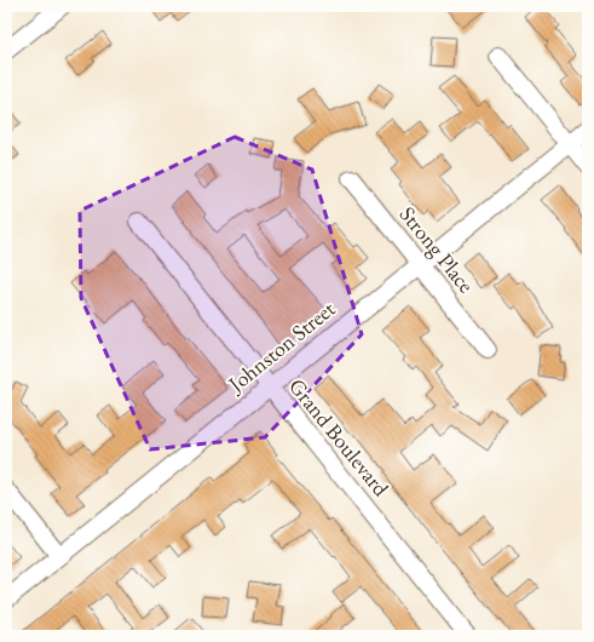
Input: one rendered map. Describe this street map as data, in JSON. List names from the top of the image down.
{
  "streets": {
    "street": ["Strong Place", "Johnston Street", "Grand Boulevard"]
  },
  "crossings": [
    ["Strong Place", "Johnston Street"],
    ["Johnston Street", "Grand Boulevard"]
  ]
}
